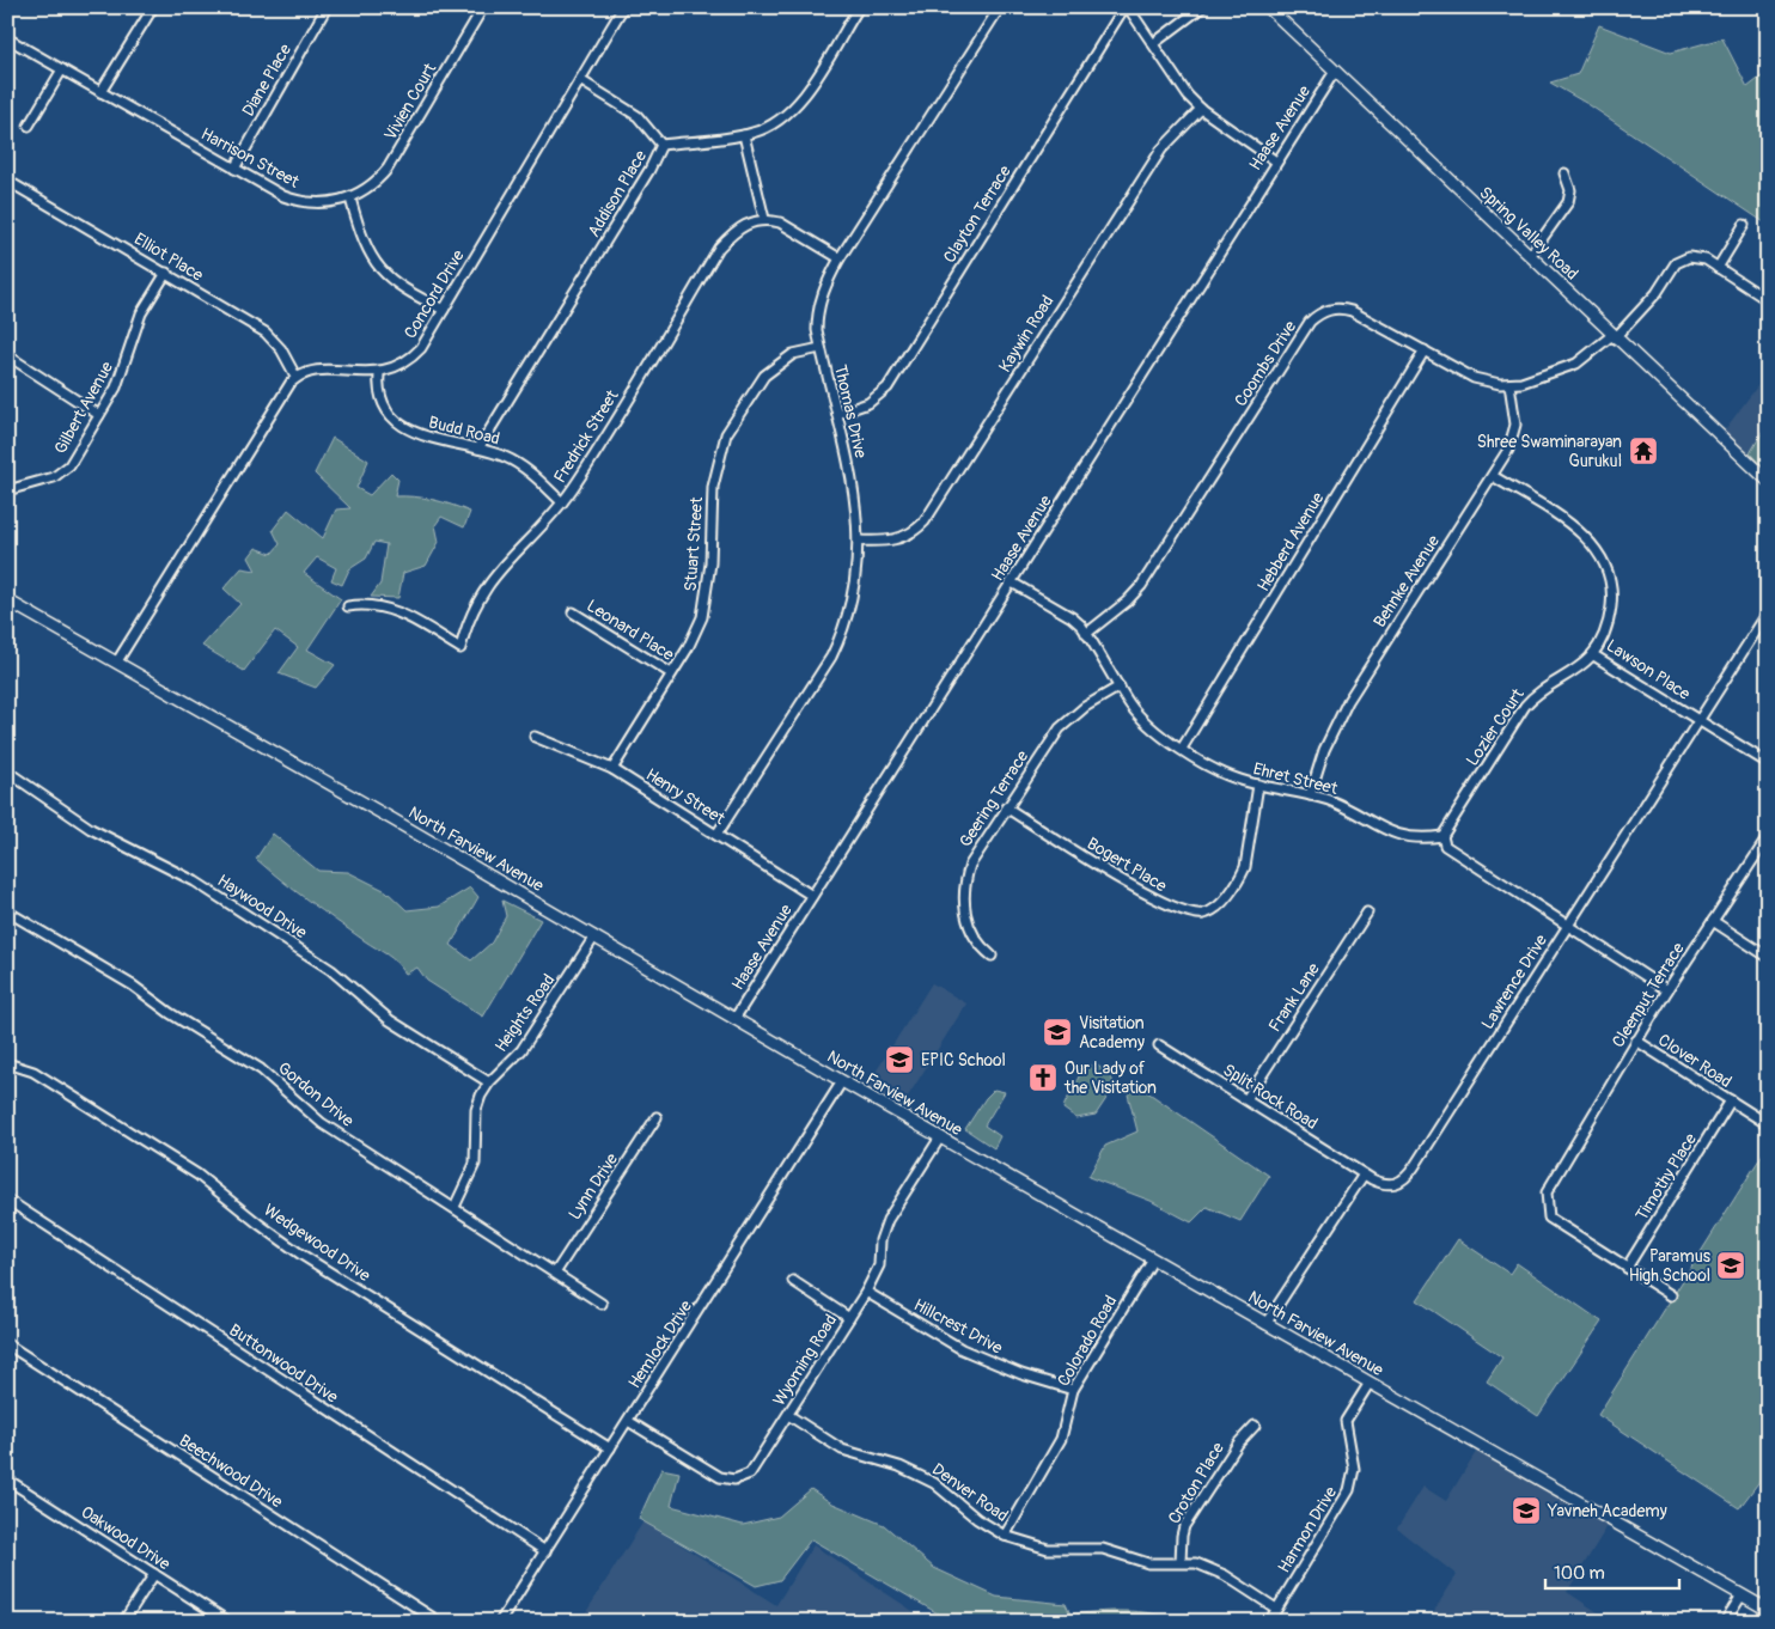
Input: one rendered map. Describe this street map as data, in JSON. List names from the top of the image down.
{
  "streets": {
    "street": [
      "Diane Place",
      "Vivien Court",
      "Haase Avenue",
      "Harrison Street",
      "Addison Place",
      "Clayton Terrace",
      "Spring Valley Road",
      "Elliot Place",
      "Concord Drive",
      "Kaywin Road",
      "Coombs Drive",
      "Gilbert Avenue",
      "Thomas Drive",
      "Budd Road",
      "Fredrick Street",
      "Hebberd Avenue",
      "Stuart Street",
      "Behnke Avenue",
      "Leonard Place",
      "Lawson Place",
      "Lozier Court",
      "Ehret Street",
      "Henry Street",
      "Geering Terrace",
      "North Farview Avenue",
      "Bogert Place",
      "Haywood Drive",
      "Lawrence Drive",
      "Cleenput Terrace",
      "Frank Lane",
      "Heights Road",
      "Clover Road",
      "Gordon Drive",
      "Split Rock Road",
      "Timothy Place",
      "Lynn Drive",
      "Wedgewood Drive",
      "Hillcrest Drive",
      "Colorado Road",
      "Hemlock Drive",
      "Wyoming Road",
      "Buttonwood Drive",
      "Beechwood Drive",
      "Croton Place",
      "Denver Road",
      "Harmon Drive",
      "Oakwood Drive"
    ]
  },
  "crossings": [
    ["Diane Place", "Harrison Street"],
    ["Vivien Court", "Harrison Street"],
    ["Haase Avenue", "Spring Valley Road"],
    ["Haase Avenue", "Ehret Street"],
    ["Haase Avenue", "Henry Street"],
    ["Haase Avenue", "North Farview Avenue"],
    ["Addison Place", "Budd Road"],
    ["Clayton Terrace", "Thomas Drive"],
    ["Spring Valley Road", "Coombs Drive"],
    ["Elliot Place", "Concord Drive"],
    ["Elliot Place", "Gilbert Avenue"],
    ["Concord Drive", "Budd Road"],
    ["Kaywin Road", "Thomas Drive"],
    ["Coombs Drive", "Hebberd Avenue"],
    ["Coombs Drive", "Behnke Avenue"],
    ["Coombs Drive", "Ehret Street"],
    ["Thomas Drive", "Stuart Street"],
    ["Thomas Drive", "Henry Street"],
    ["Budd Road", "Fredrick Street"],
    ["Hebberd Avenue", "Ehret Street"],
    ["Stuart Street", "Leonard Place"],
    ["Stuart Street", "Henry Street"],
    ["Behnke Avenue", "Lawson Place"],
    ["Behnke Avenue", "Ehret Street"],
    ["Lawson Place", "Lozier Court"],
    ["Lawson Place", "Lawrence Drive"],
    ["Lozier Court", "Ehret Street"],
    ["Ehret Street", "Geering Terrace"],
    ["Ehret Street", "Bogert Place"],
    ["Geering Terrace", "Bogert Place"],
    ["North Farview Avenue", "Heights Road"],
    ["North Farview Avenue", "Colorado Road"],
    ["North Farview Avenue", "Hemlock Drive"],
    ["North Farview Avenue", "Wyoming Road"],
    ["North Farview Avenue", "Harmon Drive"],
    ["Haywood Drive", "Heights Road"],
    ["Lawrence Drive", "Split Rock Road"],
    ["Cleenput Terrace", "Clover Road"],
    ["Cleenput Terrace", "Timothy Place"],
    ["Frank Lane", "Split Rock Road"],
    ["Heights Road", "Gordon Drive"],
    ["Clover Road", "Timothy Place"],
    ["Gordon Drive", "Lynn Drive"],
    ["Wedgewood Drive", "Hemlock Drive"],
    ["Hillcrest Drive", "Colorado Road"],
    ["Hillcrest Drive", "Wyoming Road"],
    ["Colorado Road", "Denver Road"],
    ["Hemlock Drive", "Wyoming Road"],
    ["Hemlock Drive", "Buttonwood Drive"],
    ["Wyoming Road", "Denver Road"],
    ["Croton Place", "Denver Road"],
    ["Denver Road", "Harmon Drive"]
  ],
  "places": {
    "temple": ["Shree Swaminarayan Gurukul"],
    "school or university": [
      "Visitation Academy",
      "EPIC School",
      "Paramus High School",
      "Yavneh Academy"
    ],
    "church": ["Our Lady of the Visitation"]
  },
  "scale_bar": "100 m"
}
